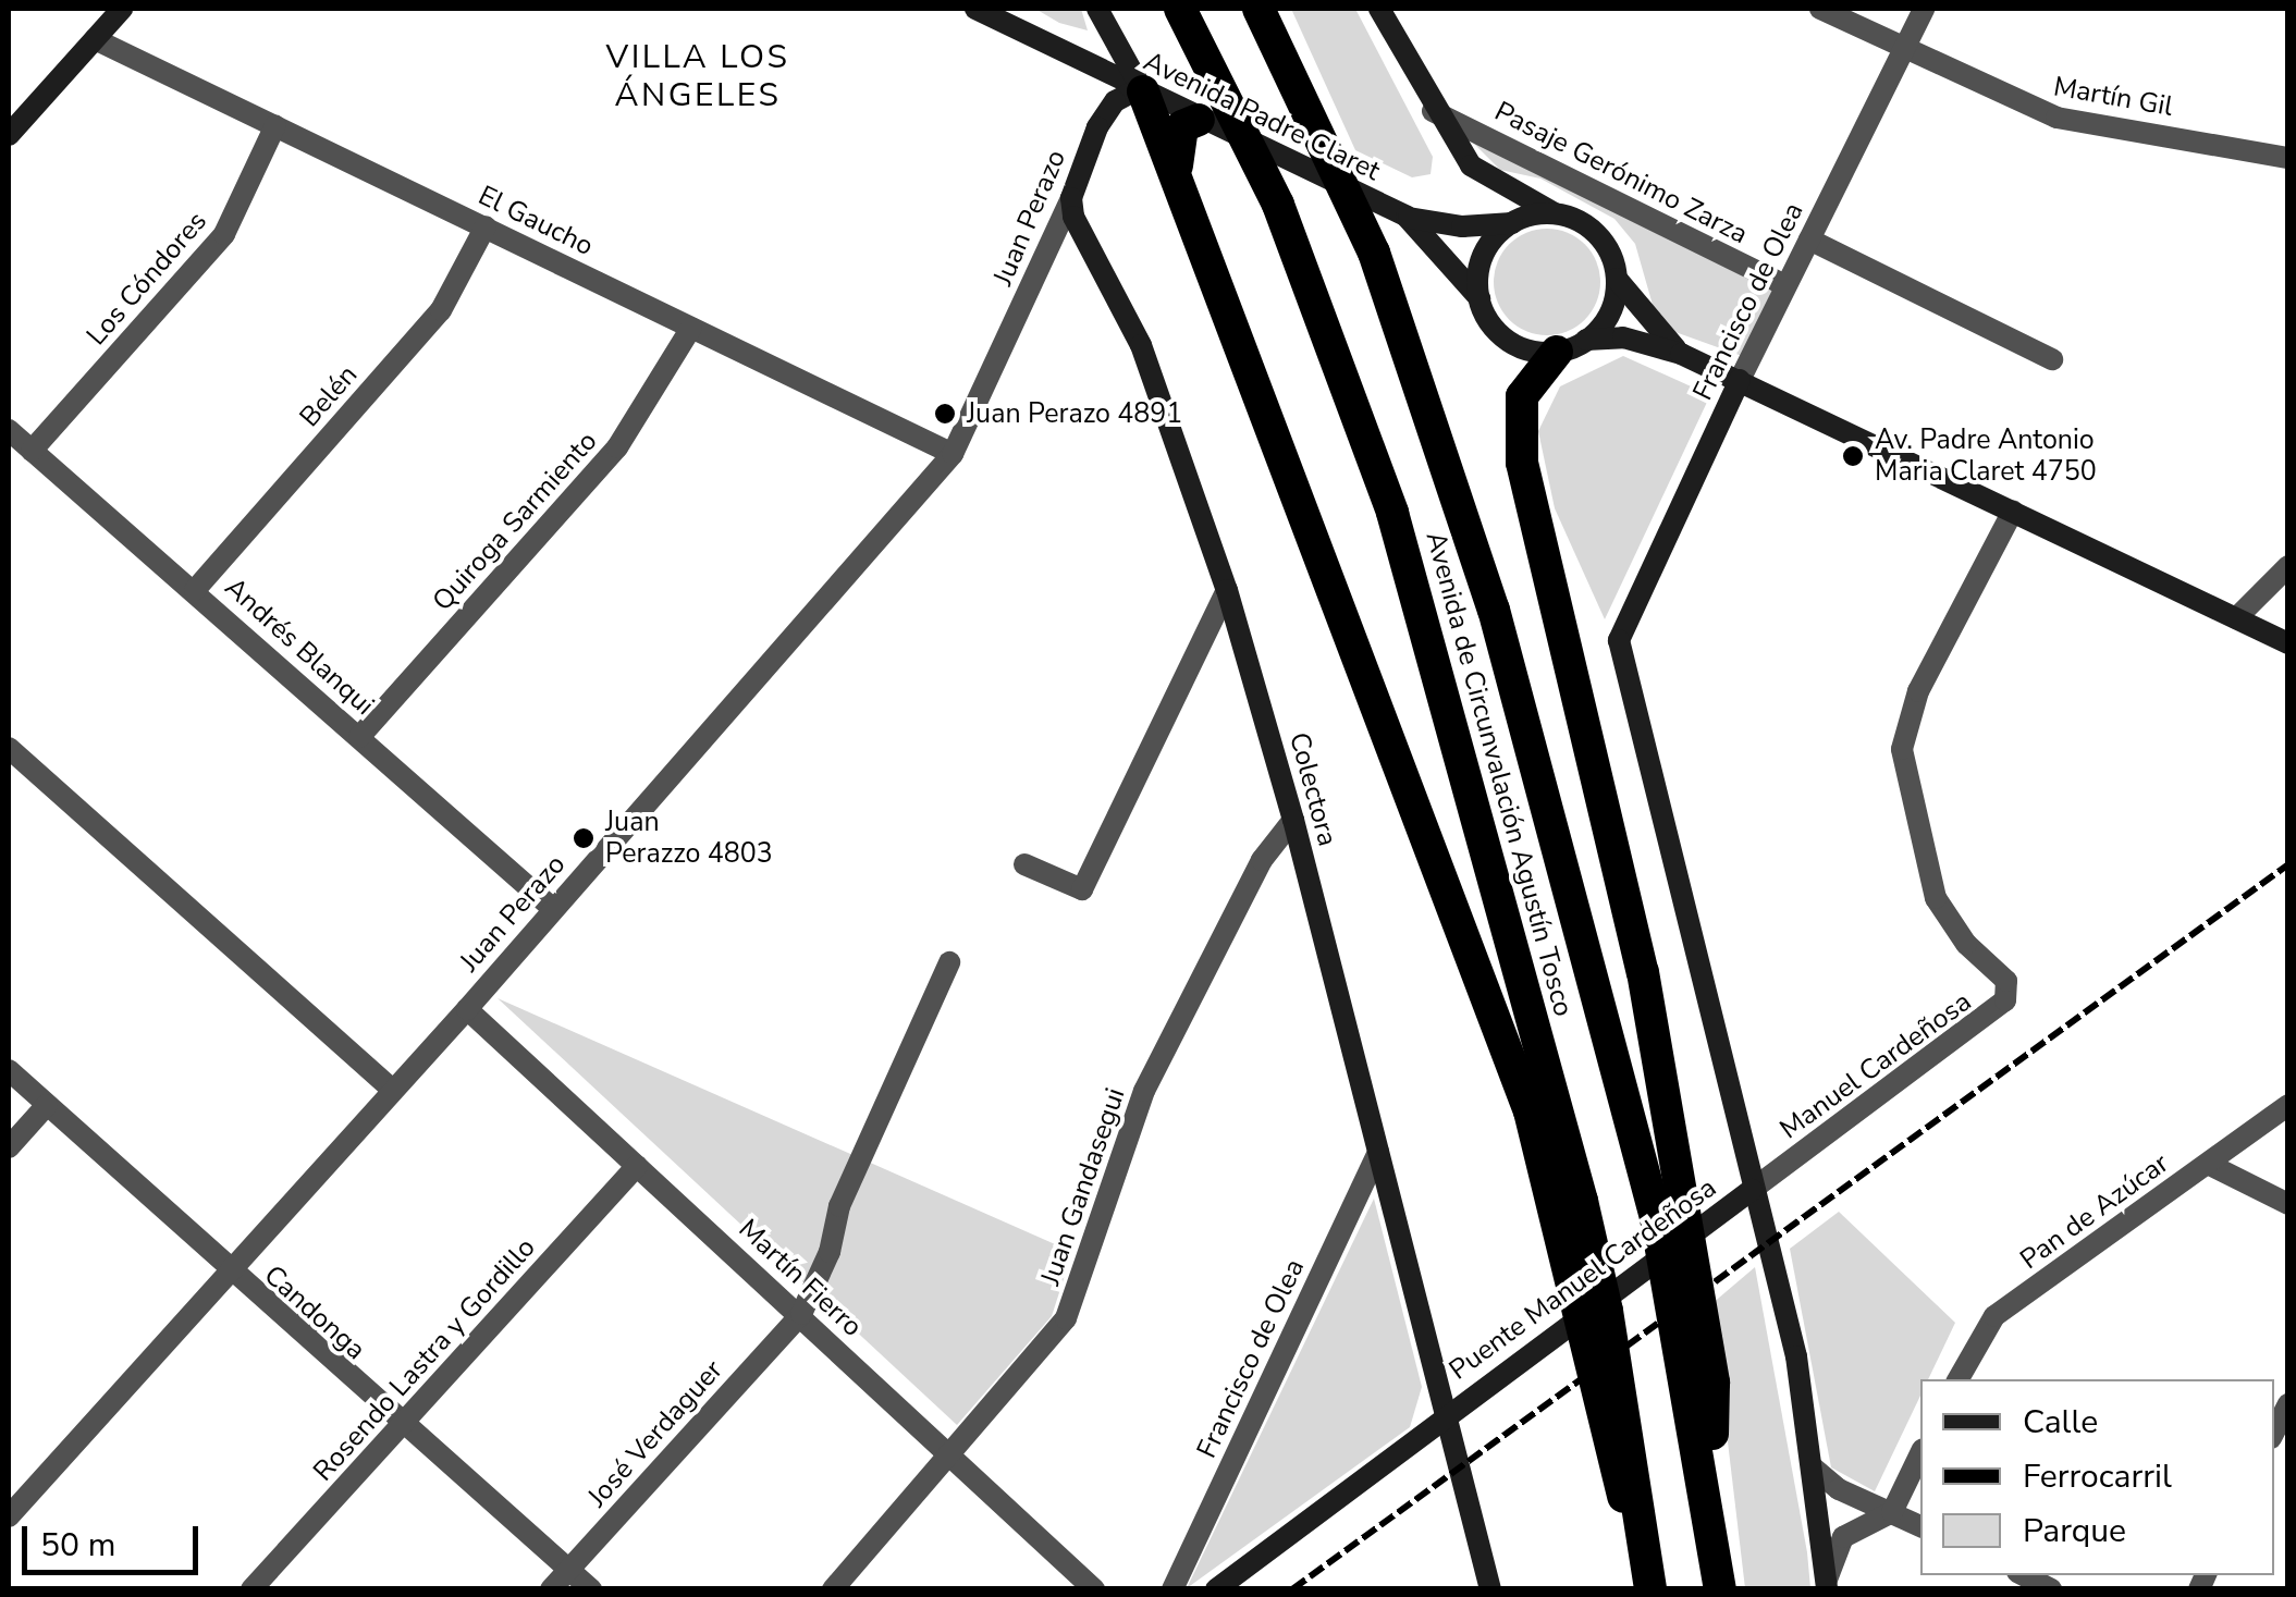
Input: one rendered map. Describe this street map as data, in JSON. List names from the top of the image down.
{
  "streets": {
    "highway": ["Avenida de Circunvalación Agustín Tosco"],
    "main road": [
      "Avenida Padre Claret",
      "Juan Perazo",
      "Francisco de Olea",
      "Colectora",
      "Puente Manuel Cardeñosa"
    ],
    "street": [
      "Martín Gil",
      "Pasaje Gerónimo Zarza",
      "El Gaucho",
      "Los Cóndores",
      "Belén",
      "Quiroga Sarmiento",
      "Andrés Blanqui",
      "Manuel Cardeñosa",
      "Juan Gandasegui",
      "Pan de Azúcar",
      "Martín Fierro",
      "Candonga",
      "Rosendo Lastra y Gordillo",
      "José Verdaguer"
    ]
  },
  "crossings": [
    ["Martín Gil", "Francisco de Olea"],
    ["Avenida Padre Claret", "Juan Perazo"],
    ["Pasaje Gerónimo Zarza", "Francisco de Olea"],
    ["Juan Perazo", "El Gaucho"],
    ["Juan Perazo", "Andrés Blanqui"],
    ["Juan Perazo", "Colectora"],
    ["Juan Perazo", "Martín Fierro"],
    ["Juan Perazo", "Candonga"],
    ["El Gaucho", "Los Cóndores"],
    ["El Gaucho", "Belén"],
    ["El Gaucho", "Quiroga Sarmiento"],
    ["Los Cóndores", "Andrés Blanqui"],
    ["Francisco de Olea", "Colectora"],
    ["Francisco de Olea", "Manuel Cardeñosa"],
    ["Francisco de Olea", "Puente Manuel Cardeñosa"],
    ["Belén", "Andrés Blanqui"],
    ["Quiroga Sarmiento", "Andrés Blanqui"],
    ["Colectora", "Juan Gandasegui"],
    ["Colectora", "Puente Manuel Cardeñosa"],
    ["Manuel Cardeñosa", "Puente Manuel Cardeñosa"],
    ["Juan Gandasegui", "Martín Fierro"],
    ["Martín Fierro", "Rosendo Lastra y Gordillo"],
    ["Martín Fierro", "José Verdaguer"],
    ["Candonga", "Rosendo Lastra y Gordillo"],
    ["Candonga", "José Verdaguer"]
  ],
  "districts": ["VILLA LOS ÁNGELES"],
  "places": ["Juan Perazo 4891", "Av. Padre Antonio Maria Claret 4750", "Juan Perazzo 4803"],
  "legend": ["Calle", "Ferrocarril", "Parque"],
  "scale_bar": "50 m"
}
